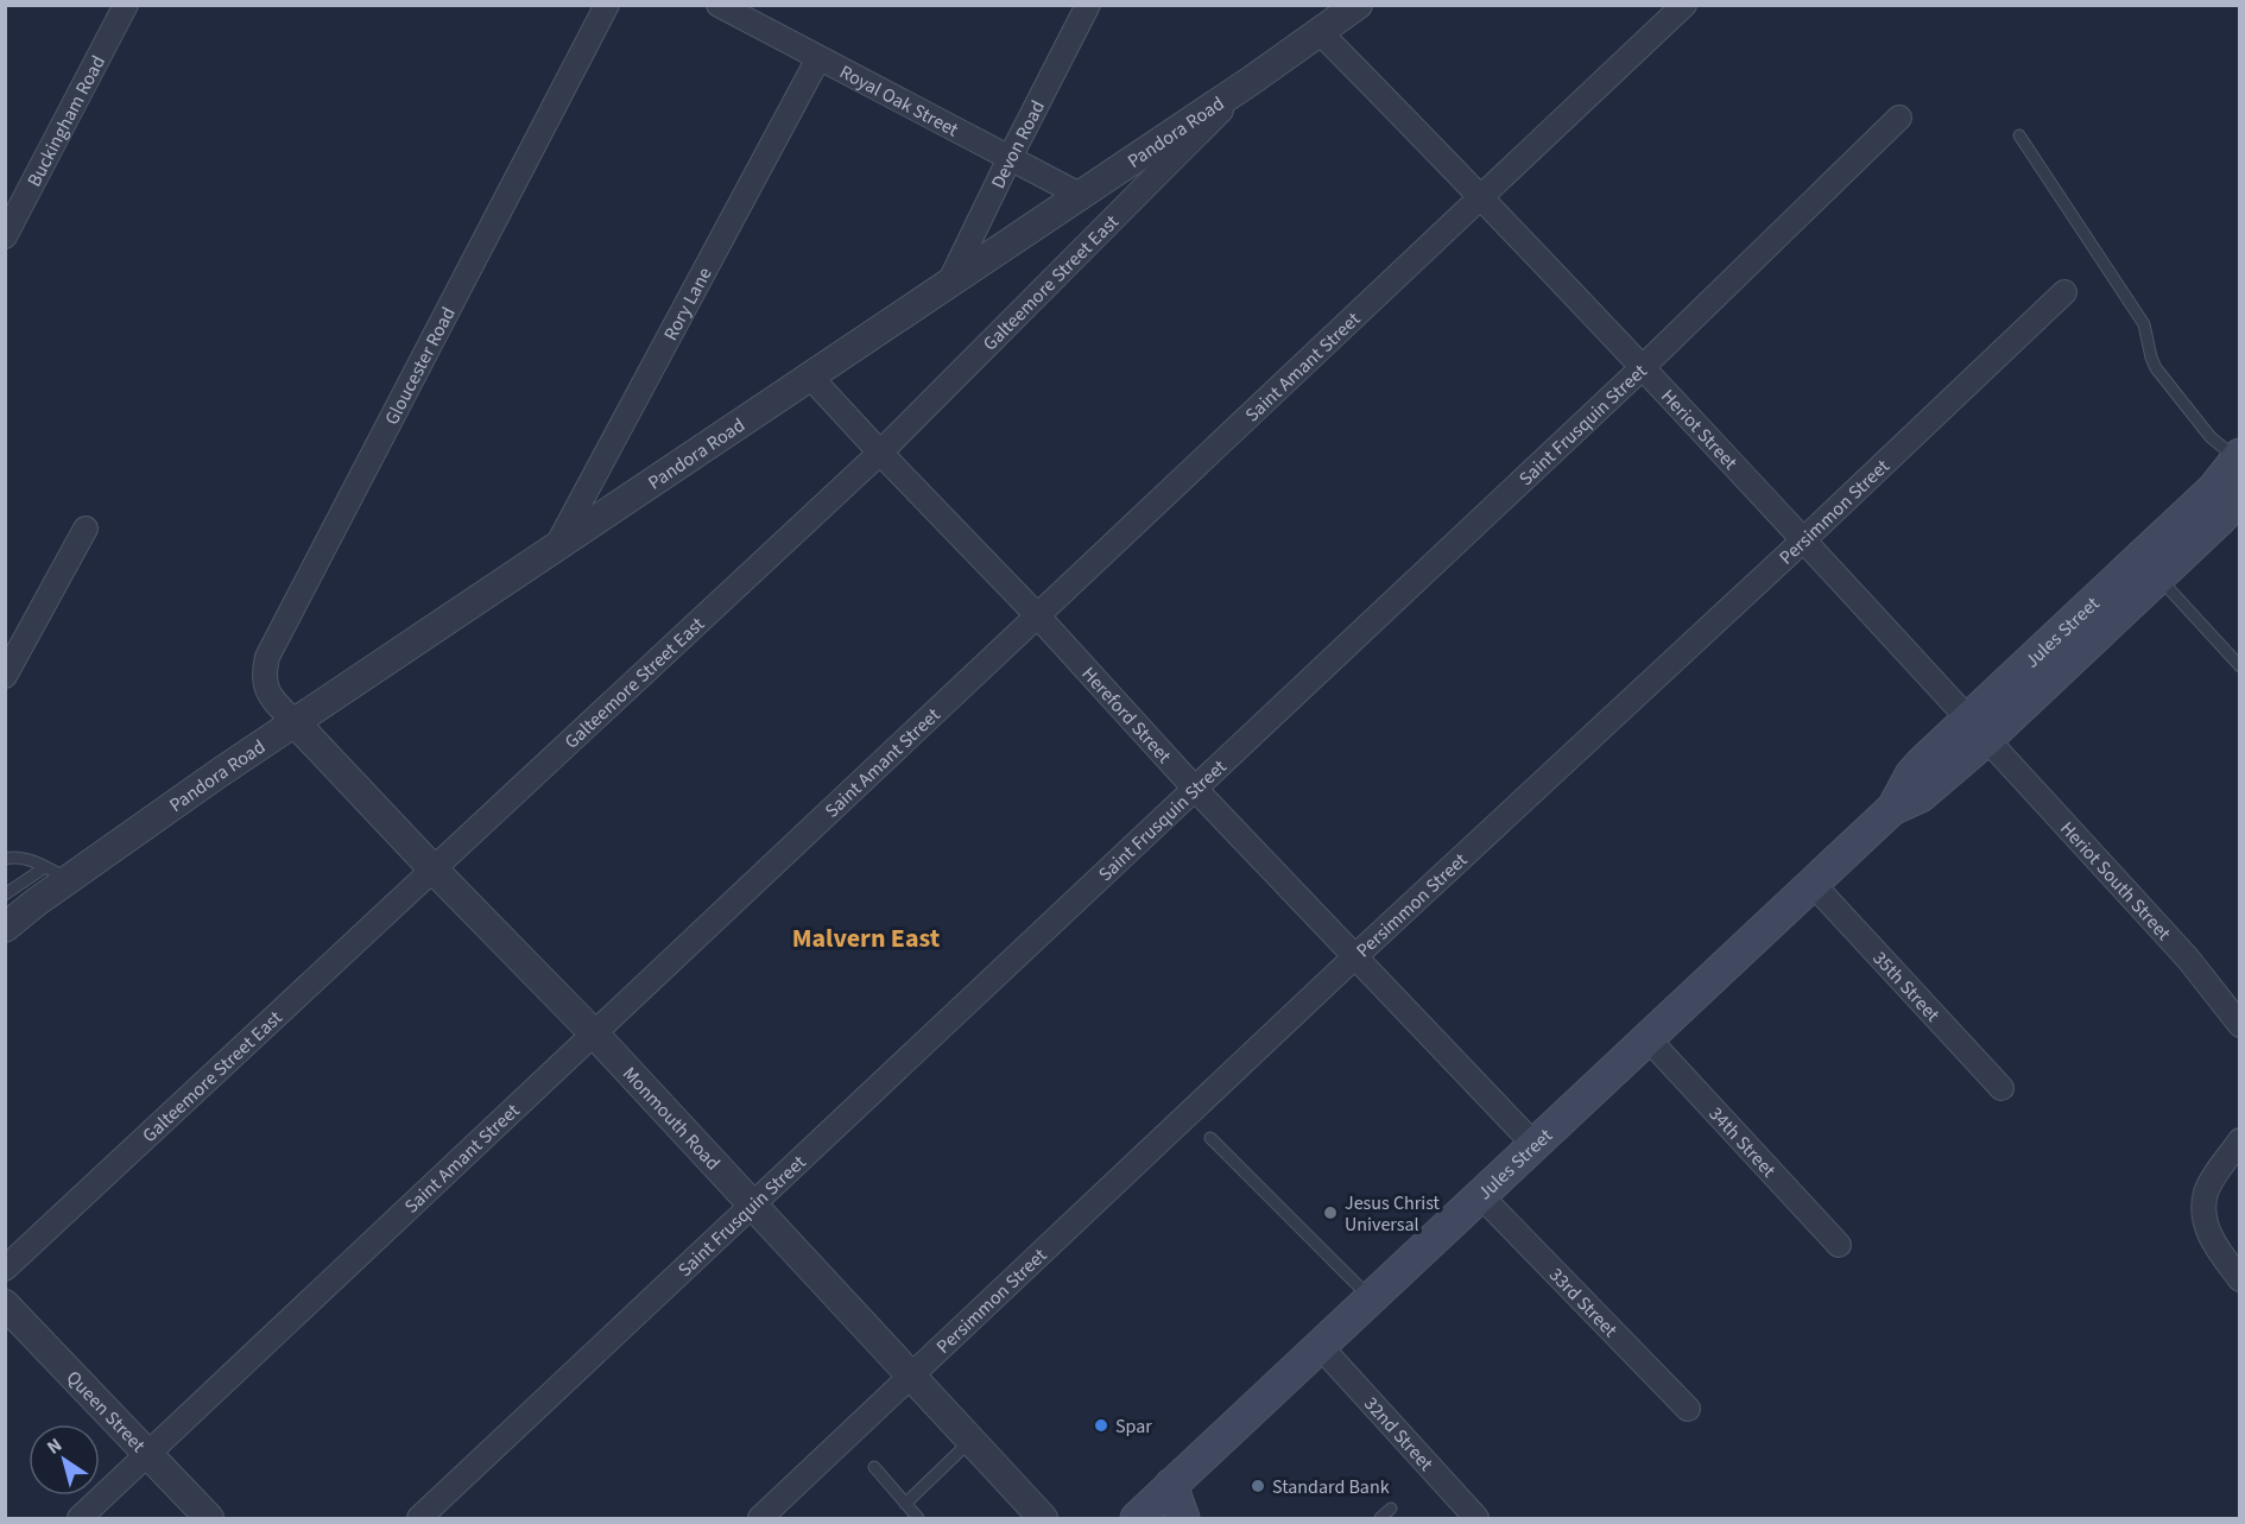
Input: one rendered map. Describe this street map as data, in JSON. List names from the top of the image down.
{
  "streets": {
    "main road": ["Jules Street"],
    "street": [
      "Royal Oak Street",
      "Buckingham Road",
      "Pandora Road",
      "Devon Road",
      "Galteemore Street East",
      "Rory Lane",
      "Gloucester Road",
      "Saint Amant Street",
      "Saint Frusquin Street",
      "Heriot Street",
      "Persimmon Street",
      "Hereford Street",
      "Heriot South Street",
      "35th Street",
      "Monmouth Road",
      "34th Street",
      "33rd Street",
      "Queen Street",
      "32nd Street"
    ]
  },
  "crossings": [
    ["Royal Oak Street", "Pandora Road"],
    ["Royal Oak Street", "Devon Road"],
    ["Royal Oak Street", "Rory Lane"],
    ["Pandora Road", "Devon Road"],
    ["Pandora Road", "Galteemore Street East"],
    ["Pandora Road", "Rory Lane"],
    ["Pandora Road", "Gloucester Road"],
    ["Pandora Road", "Heriot Street"],
    ["Pandora Road", "Hereford Street"],
    ["Pandora Road", "Monmouth Road"],
    ["Galteemore Street East", "Hereford Street"],
    ["Galteemore Street East", "Monmouth Road"],
    ["Gloucester Road", "Monmouth Road"],
    ["Saint Amant Street", "Heriot Street"],
    ["Saint Amant Street", "Hereford Street"],
    ["Saint Amant Street", "Monmouth Road"],
    ["Saint Amant Street", "Queen Street"],
    ["Saint Frusquin Street", "Heriot Street"],
    ["Saint Frusquin Street", "Hereford Street"],
    ["Saint Frusquin Street", "Monmouth Road"],
    ["Heriot Street", "Persimmon Street"],
    ["Heriot Street", "Jules Street"],
    ["Heriot Street", "Heriot South Street"],
    ["Persimmon Street", "Hereford Street"],
    ["Persimmon Street", "Monmouth Road"],
    ["Jules Street", "Hereford Street"],
    ["Jules Street", "Heriot South Street"],
    ["Jules Street", "35th Street"],
    ["Jules Street", "34th Street"],
    ["Jules Street", "33rd Street"],
    ["Jules Street", "32nd Street"]
  ],
  "districts": ["Malvern East"],
  "places": ["Jesus Christ Universal", "Spar", "Standard Bank"],
  "north": "top left"
}
